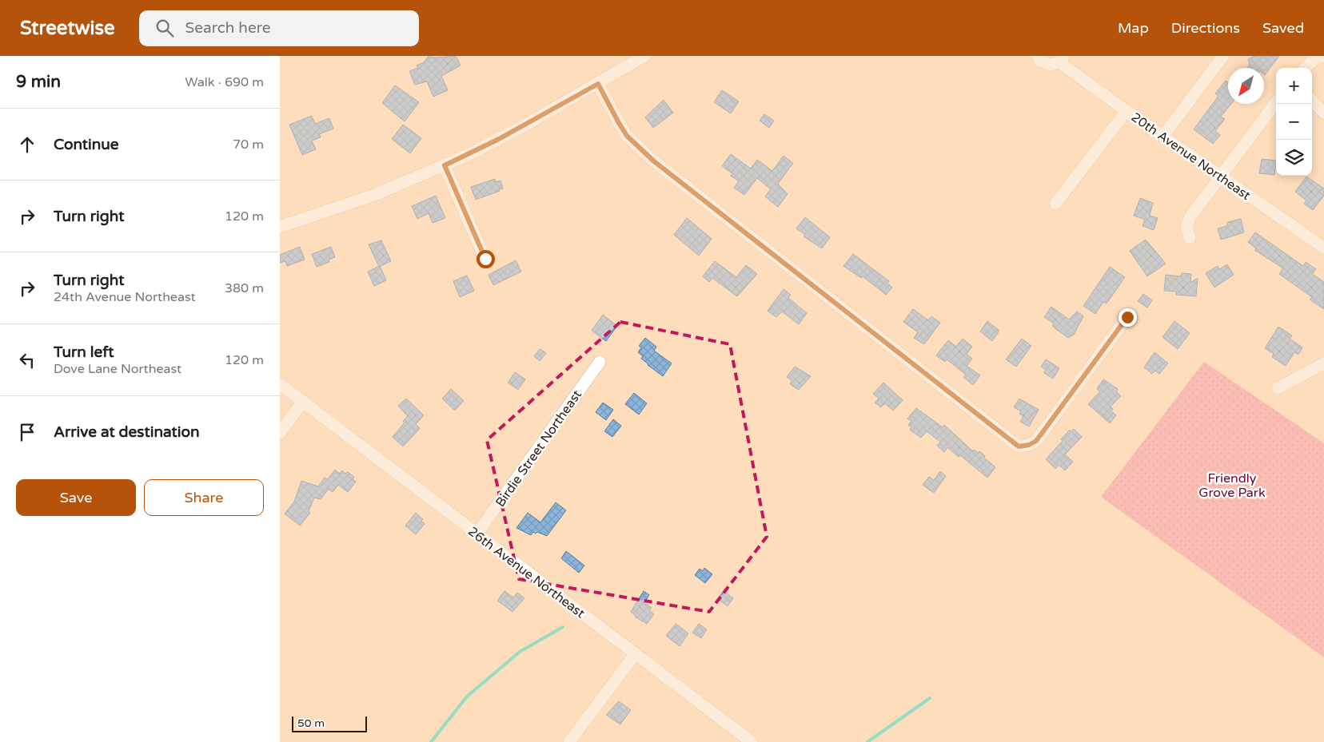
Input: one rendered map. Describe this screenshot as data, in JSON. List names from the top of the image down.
{
  "streets": {
    "street": ["20th Avenue Northeast", "Birdie Street Northeast", "26th Avenue Northeast"]
  },
  "crossings": [
    ["Birdie Street Northeast", "26th Avenue Northeast"]
  ],
  "parks": ["Friendly Grove Park"],
  "scale_bar": "50 m",
  "north": "bottom left",
  "page": {
    "header": "Streetwise",
    "search": "Search here",
    "nav": ["Map", "Directions", "Saved"],
    "heading": ["9 min", "Walk · 690 m"],
    "map_buttons": ["+", "−"],
    "list": [
      ["Continue", "70 m"],
      ["Turn right", "120 m"],
      ["Turn right", "24th Avenue Northeast", "380 m"],
      ["Turn left", "Dove Lane Northeast", "120 m"],
      "Arrive at destination"
    ],
    "buttons": ["Save", "Share"],
    "scale": "50 m"
  }
}
